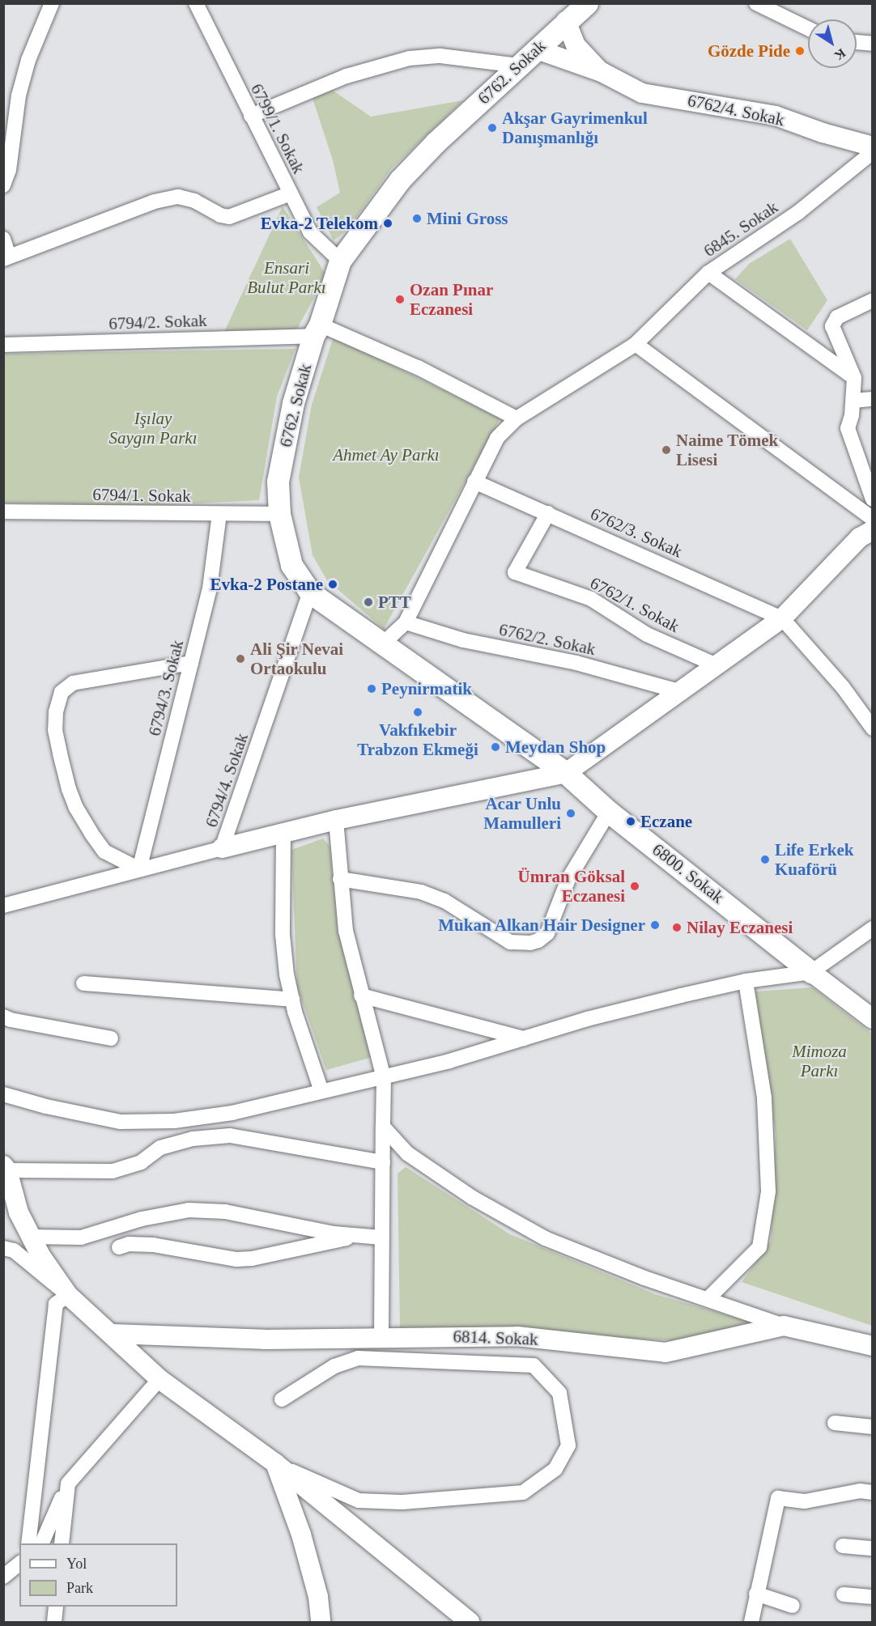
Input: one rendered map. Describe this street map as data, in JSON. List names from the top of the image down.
{
  "streets": {
    "main road": ["6762. Sokak", "6800. Sokak"],
    "street": [
      "6762/4. Sokak",
      "6799/1. Sokak",
      "6845. Sokak",
      "6794/2. Sokak",
      "6794/1. Sokak",
      "6762/3. Sokak",
      "6762/1. Sokak",
      "6762/2. Sokak",
      "6794/3. Sokak",
      "6794/4. Sokak",
      "6814. Sokak"
    ]
  },
  "crossings": [
    ["6762. Sokak", "6762/4. Sokak"],
    ["6762. Sokak", "6799/1. Sokak"],
    ["6762. Sokak", "6794/2. Sokak"],
    ["6762. Sokak", "6794/1. Sokak"],
    ["6762. Sokak", "6794/4. Sokak"],
    ["6762. Sokak", "6800. Sokak"],
    ["6845. Sokak", "6762/3. Sokak"],
    ["6845. Sokak", "6762/2. Sokak"],
    ["6794/1. Sokak", "6794/3. Sokak"],
    ["6762/3. Sokak", "6762/1. Sokak"],
    ["6794/3. Sokak", "6794/4. Sokak"]
  ],
  "parks": [
    "Ensari Bulut Parkı",
    "Işılay Saygın Parkı",
    "Ahmet Ay Parkı",
    "Mimoza Parkı"
  ],
  "places": [
    "Gözde Pide",
    "Akşar Gayrimenkul Danışmanlığı",
    "Mini Gross",
    "Evka-2 Telekom",
    "Ozan Pınar Eczanesi",
    "Naime Tömek Lisesi",
    "Evka-2 Postane",
    "PTT",
    "Ali Şir Nevai Ortaokulu",
    "Peynirmatik",
    "Vakfıkebir Trabzon Ekmeği",
    "Meydan Shop",
    "Acar Unlu Mamulleri",
    "Eczane",
    "Life Erkek Kuaförü",
    "Ümran Göksal Eczanesi",
    "Mukan Alkan Hair Designer",
    "Nilay Eczanesi"
  ],
  "legend": ["Yol", "Park"],
  "north": "bottom right"
}
